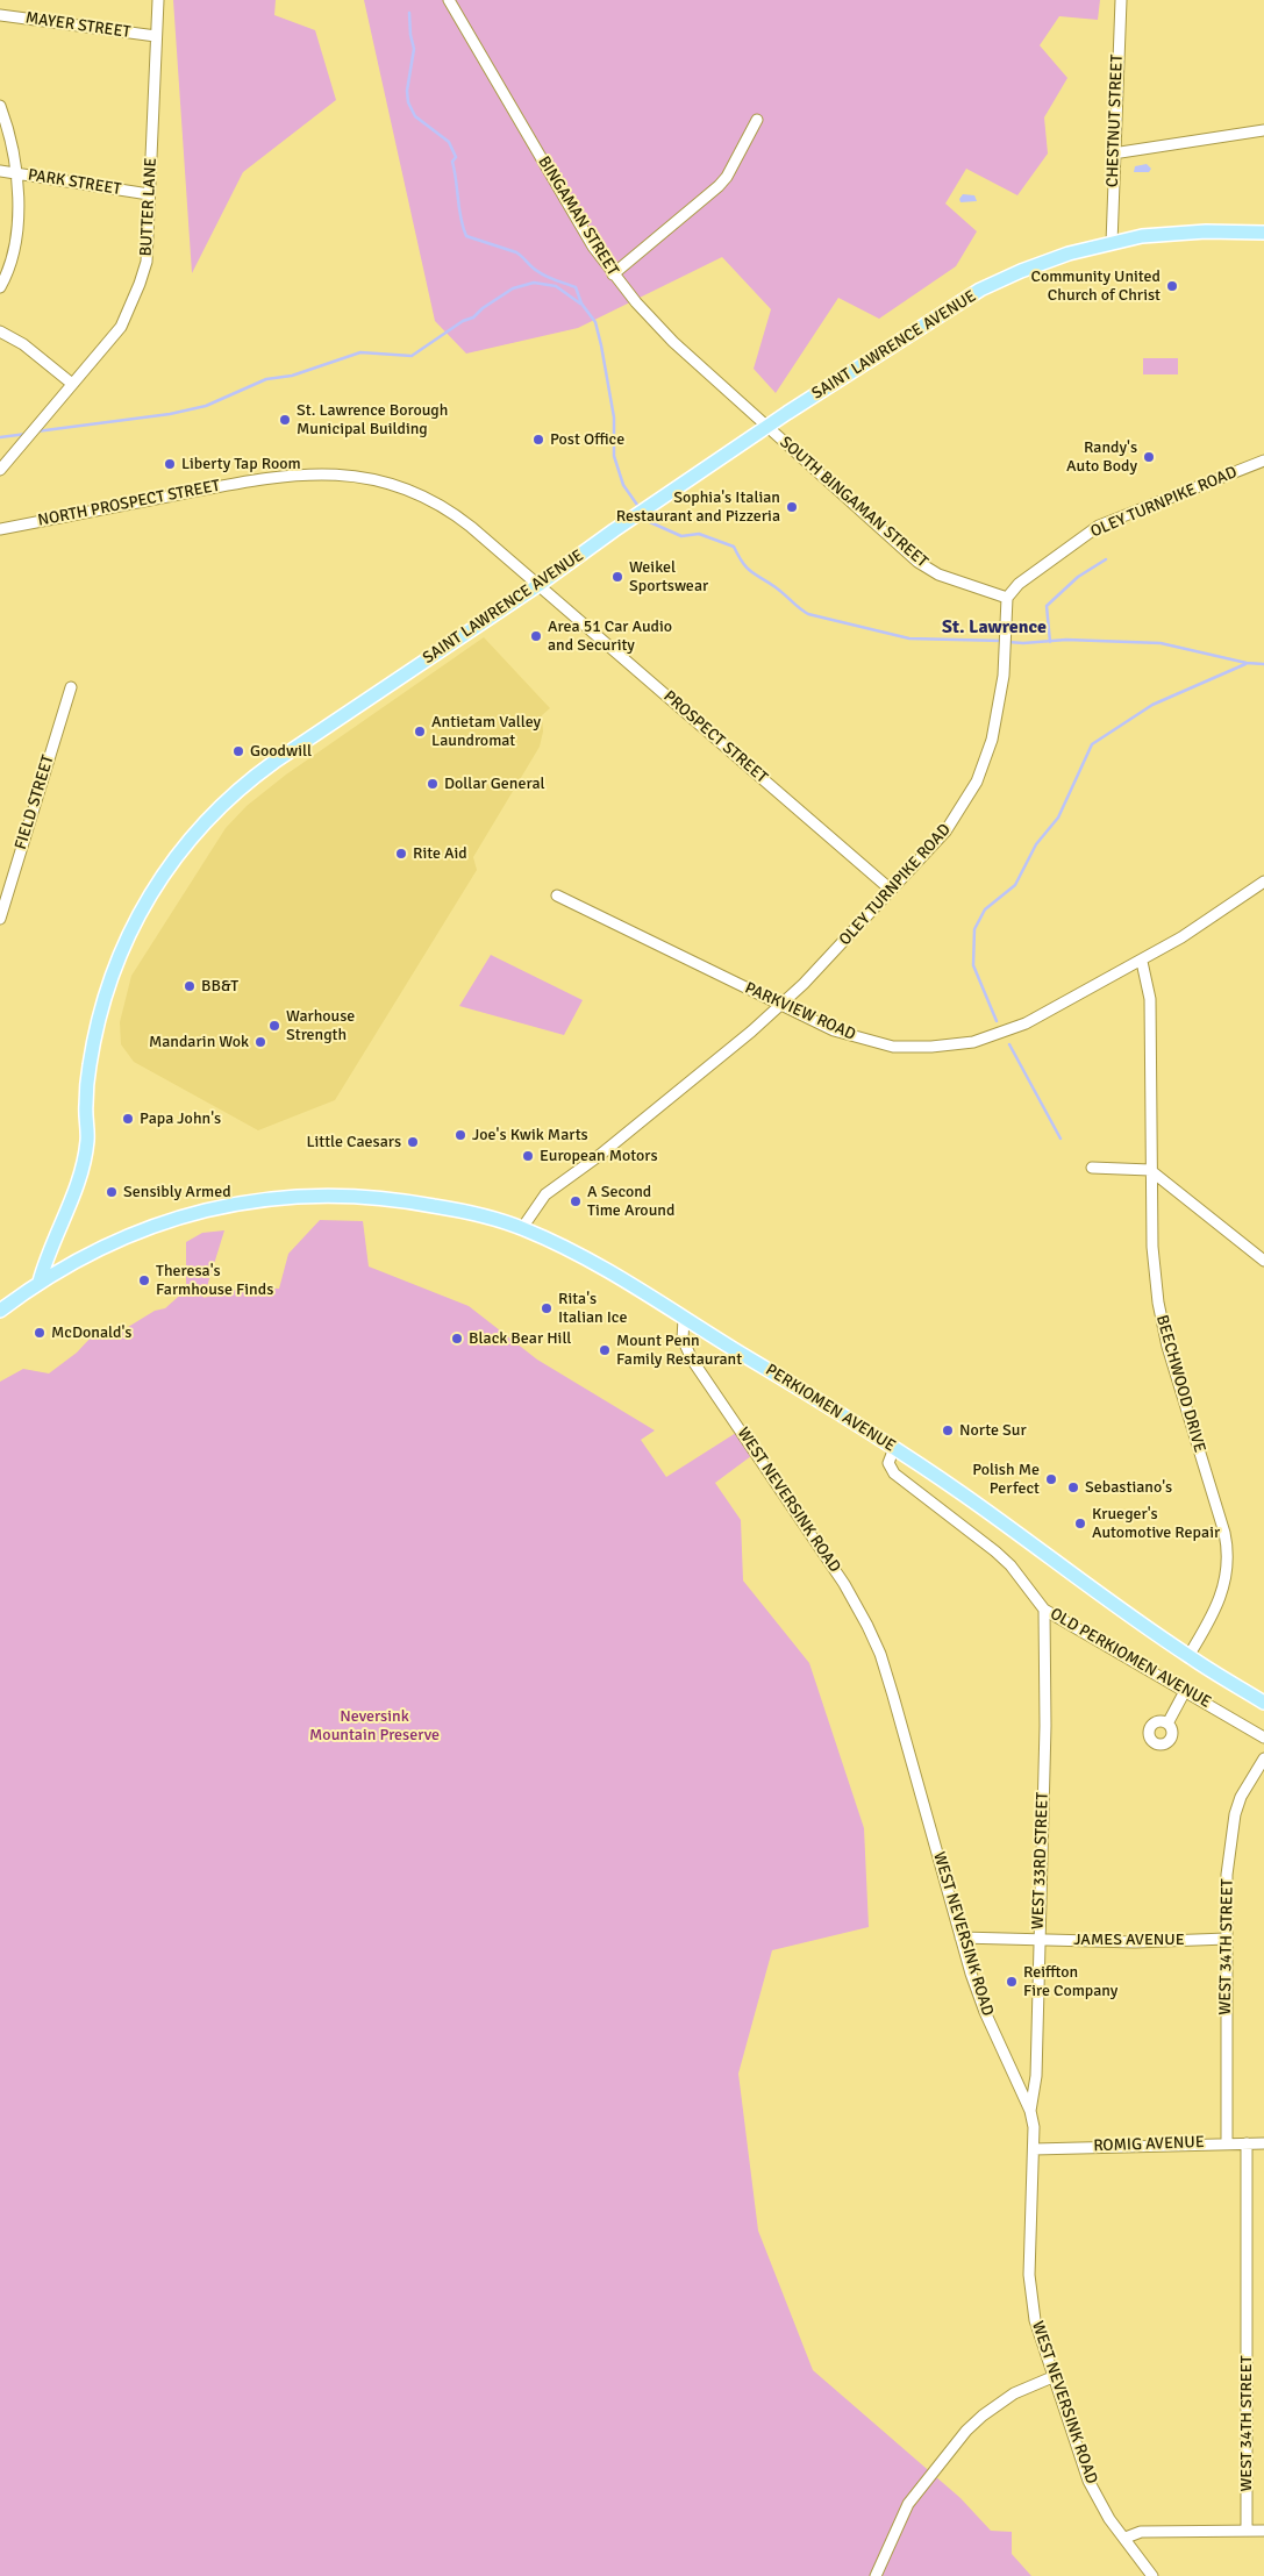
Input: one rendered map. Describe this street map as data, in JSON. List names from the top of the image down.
{
  "streets": {
    "main road": ["SAINT LAWRENCE AVENUE", "PERKIOMEN AVENUE"],
    "street": [
      "MAYER STREET",
      "CHESTNUT STREET",
      "PARK STREET",
      "BUTTER LANE",
      "BINGAMAN STREET",
      "SOUTH BINGAMAN STREET",
      "OLEY TURNPIKE ROAD",
      "NORTH PROSPECT STREET",
      "PROSPECT STREET",
      "FIELD STREET",
      "PARKVIEW ROAD",
      "BEECHWOOD DRIVE",
      "WEST NEVERSINK ROAD",
      "OLD PERKIOMEN AVENUE",
      "WEST 33RD STREET",
      "JAMES AVENUE",
      "WEST 34TH STREET",
      "ROMIG AVENUE"
    ]
  },
  "crossings": [
    ["MAYER STREET", "BUTTER LANE"],
    ["CHESTNUT STREET", "SAINT LAWRENCE AVENUE"],
    ["PARK STREET", "BUTTER LANE"],
    ["BINGAMAN STREET", "SAINT LAWRENCE AVENUE"],
    ["BINGAMAN STREET", "SOUTH BINGAMAN STREET"],
    ["SAINT LAWRENCE AVENUE", "SOUTH BINGAMAN STREET"],
    ["SAINT LAWRENCE AVENUE", "NORTH PROSPECT STREET"],
    ["SAINT LAWRENCE AVENUE", "PROSPECT STREET"],
    ["SAINT LAWRENCE AVENUE", "PERKIOMEN AVENUE"],
    ["SOUTH BINGAMAN STREET", "OLEY TURNPIKE ROAD"],
    ["OLEY TURNPIKE ROAD", "PROSPECT STREET"],
    ["OLEY TURNPIKE ROAD", "PARKVIEW ROAD"],
    ["OLEY TURNPIKE ROAD", "PERKIOMEN AVENUE"],
    ["NORTH PROSPECT STREET", "PROSPECT STREET"],
    ["PARKVIEW ROAD", "BEECHWOOD DRIVE"],
    ["BEECHWOOD DRIVE", "PERKIOMEN AVENUE"],
    ["PERKIOMEN AVENUE", "WEST NEVERSINK ROAD"],
    ["PERKIOMEN AVENUE", "OLD PERKIOMEN AVENUE"],
    ["WEST NEVERSINK ROAD", "WEST 33RD STREET"],
    ["WEST NEVERSINK ROAD", "JAMES AVENUE"],
    ["WEST NEVERSINK ROAD", "ROMIG AVENUE"],
    ["OLD PERKIOMEN AVENUE", "WEST 33RD STREET"],
    ["WEST 33RD STREET", "JAMES AVENUE"],
    ["JAMES AVENUE", "WEST 34TH STREET"],
    ["WEST 34TH STREET", "ROMIG AVENUE"]
  ],
  "districts": ["St. Lawrence"],
  "parks": ["Neversink Mountain Preserve"],
  "places": [
    "Community United Church of Christ",
    "St. Lawrence Borough Municipal Building",
    "Post Office",
    "Randy's Auto Body",
    "Liberty Tap Room",
    "Sophia's Italian Restaurant and Pizzeria",
    "Weikel Sportswear",
    "Area 51 Car Audio and Security",
    "Antietam Valley Laundromat",
    "Goodwill",
    "Dollar General",
    "Rite Aid",
    "BB&T",
    "Warhouse Strength",
    "Mandarin Wok",
    "Papa John's",
    "Joe's Kwik Marts",
    "Little Caesars",
    "European Motors",
    "Sensibly Armed",
    "A Second Time Around",
    "Theresa's Farmhouse Finds",
    "Rita's Italian Ice",
    "McDonald's",
    "Black Bear Hill",
    "Mount Penn Family Restaurant",
    "Norte Sur",
    "Polish Me Perfect",
    "Sebastiano's",
    "Krueger's Automotive Repair",
    "Reiffton Fire Company"
  ]
}
